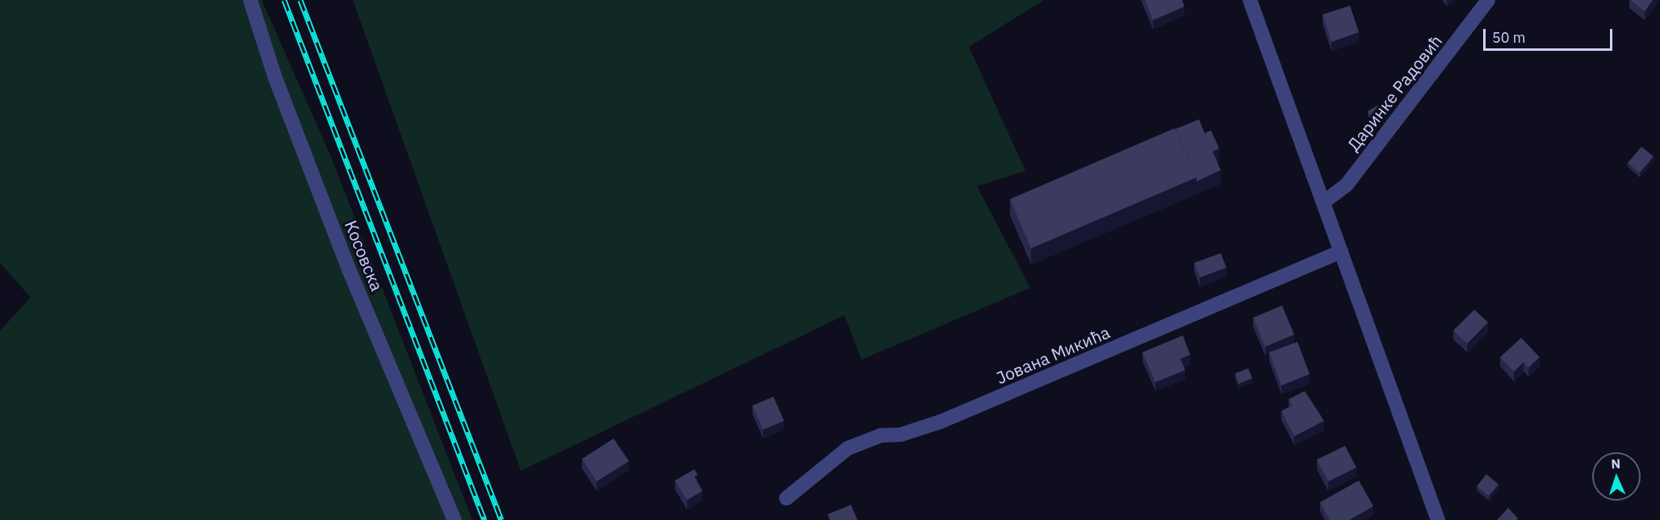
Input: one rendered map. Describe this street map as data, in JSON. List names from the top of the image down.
{
  "streets": {
    "street": ["Даринке Радовић", "Косовска", "Јована Микића"]
  },
  "scale_bar": "50 m",
  "north": "top"
}
